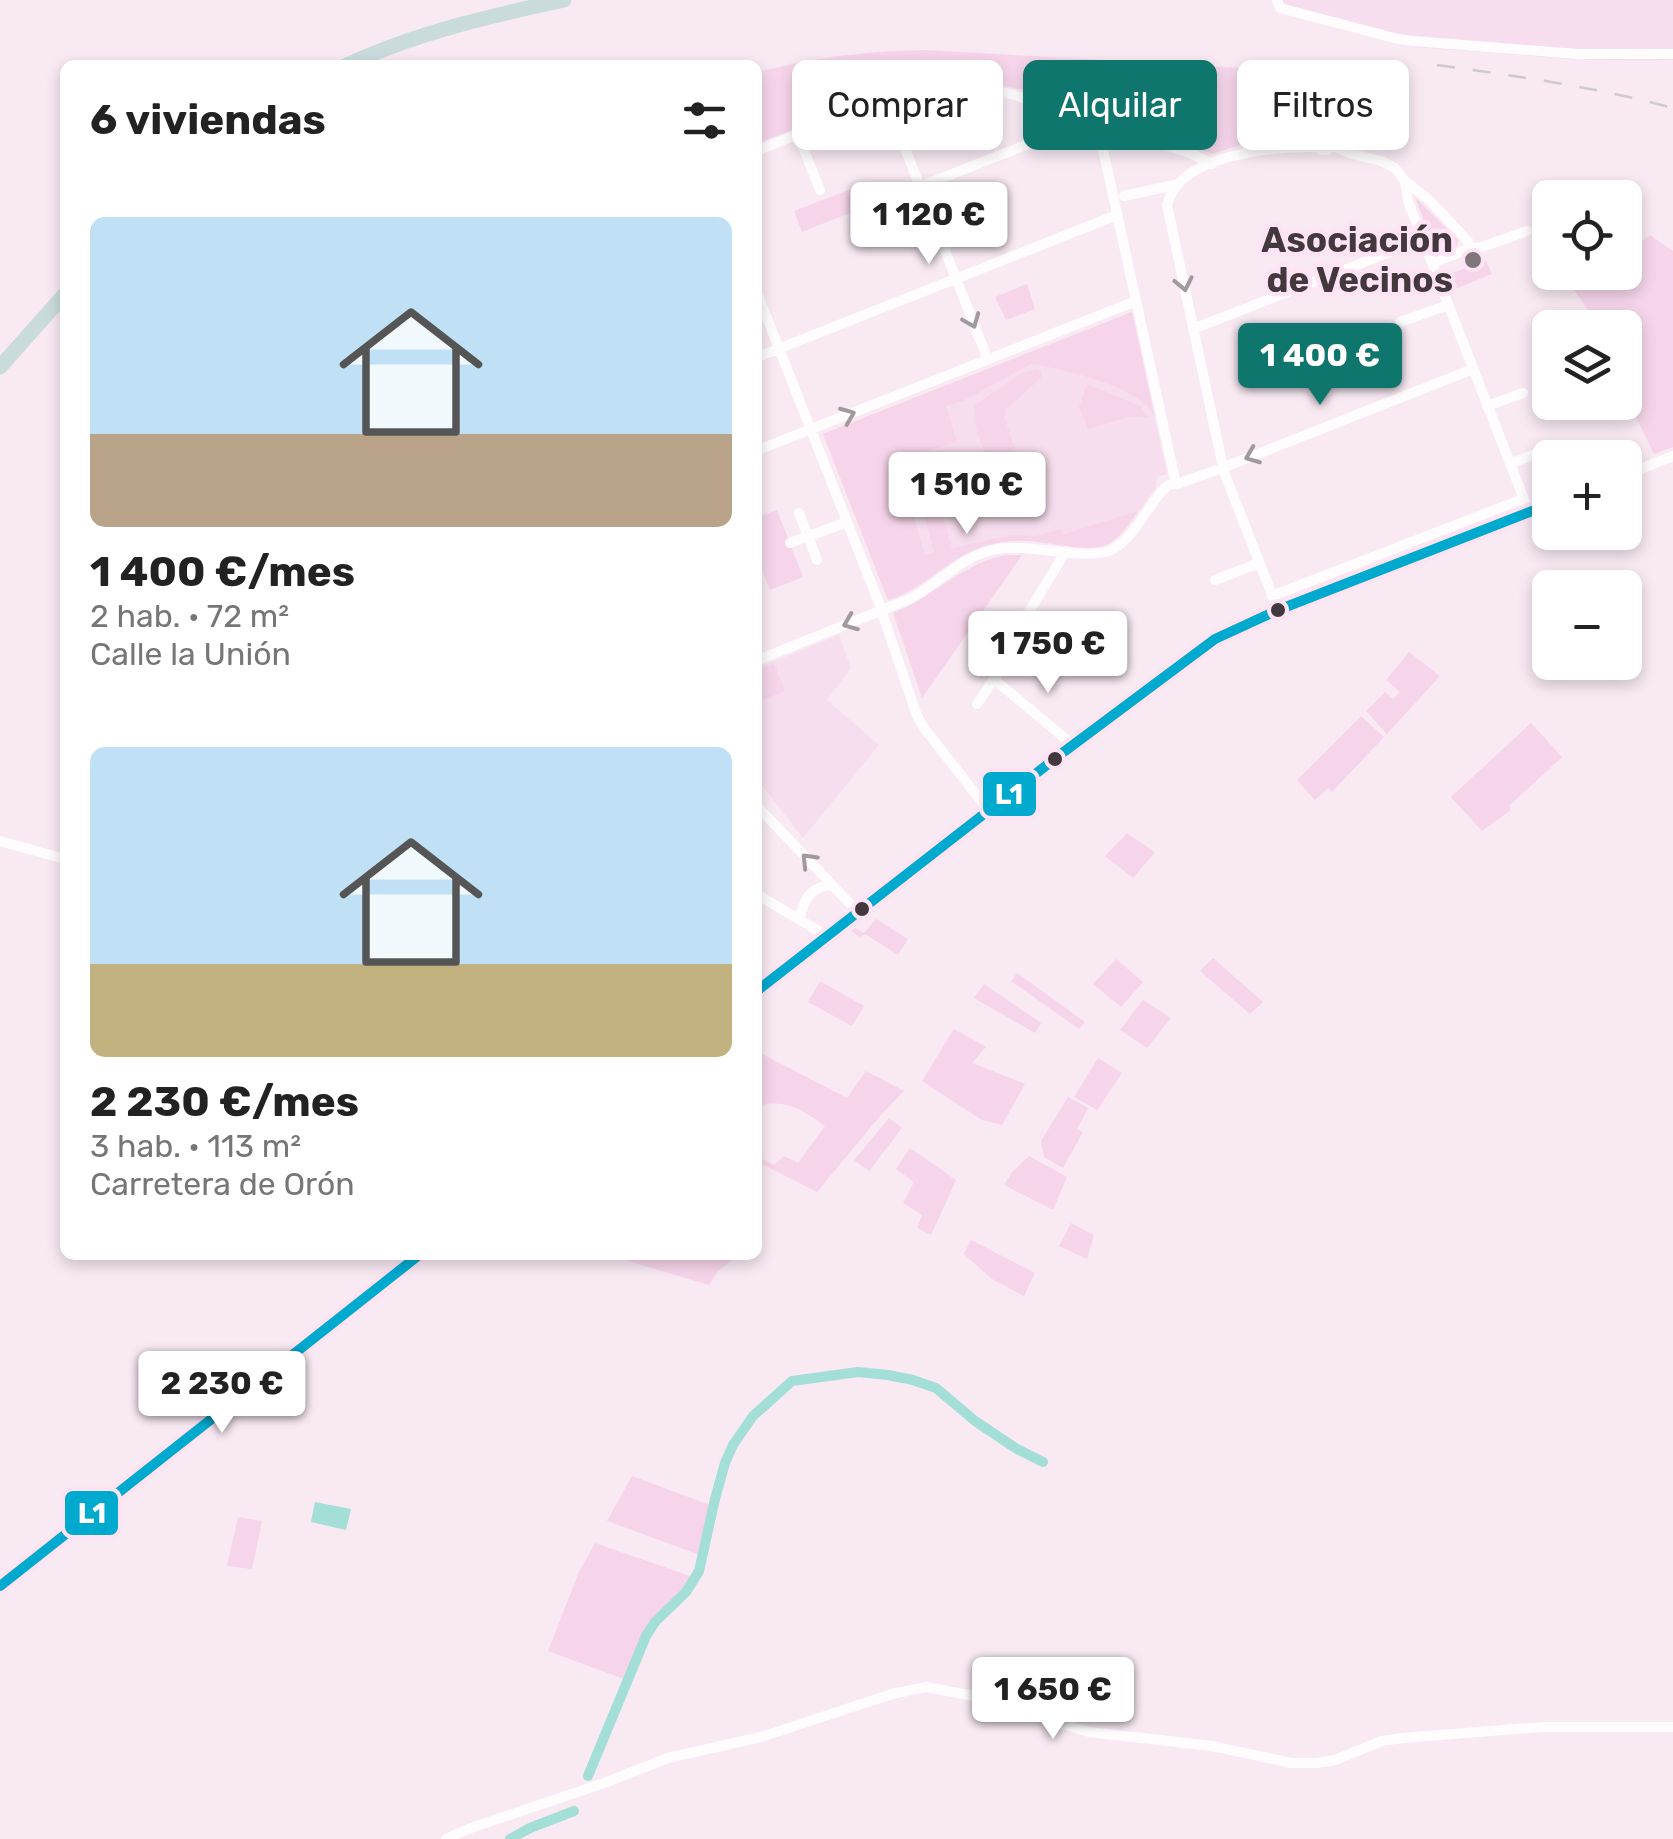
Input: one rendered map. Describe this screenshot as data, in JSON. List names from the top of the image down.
{
  "places": ["Asociación de Vecinos"],
  "lines": ["transit line L1"],
  "page": {
    "chip": ["Comprar", "Alquilar", "Filtros"],
    "heading": "6 viviendas",
    "map_buttons": ["+", "−"],
    "list": [
      {
        "name": "1 400 €/mes",
        "note": "2 hab. · 72 m² · Calle la Unión"
      },
      {
        "name": "2 230 €/mes",
        "note": "3 hab. · 113 m² · Carretera de Orón"
      }
    ],
    "price": [
      "1 120 €",
      "1 400 €",
      "1 510 €",
      "1 750 €",
      "2 230 €",
      "1 650 €"
    ]
  }
}
